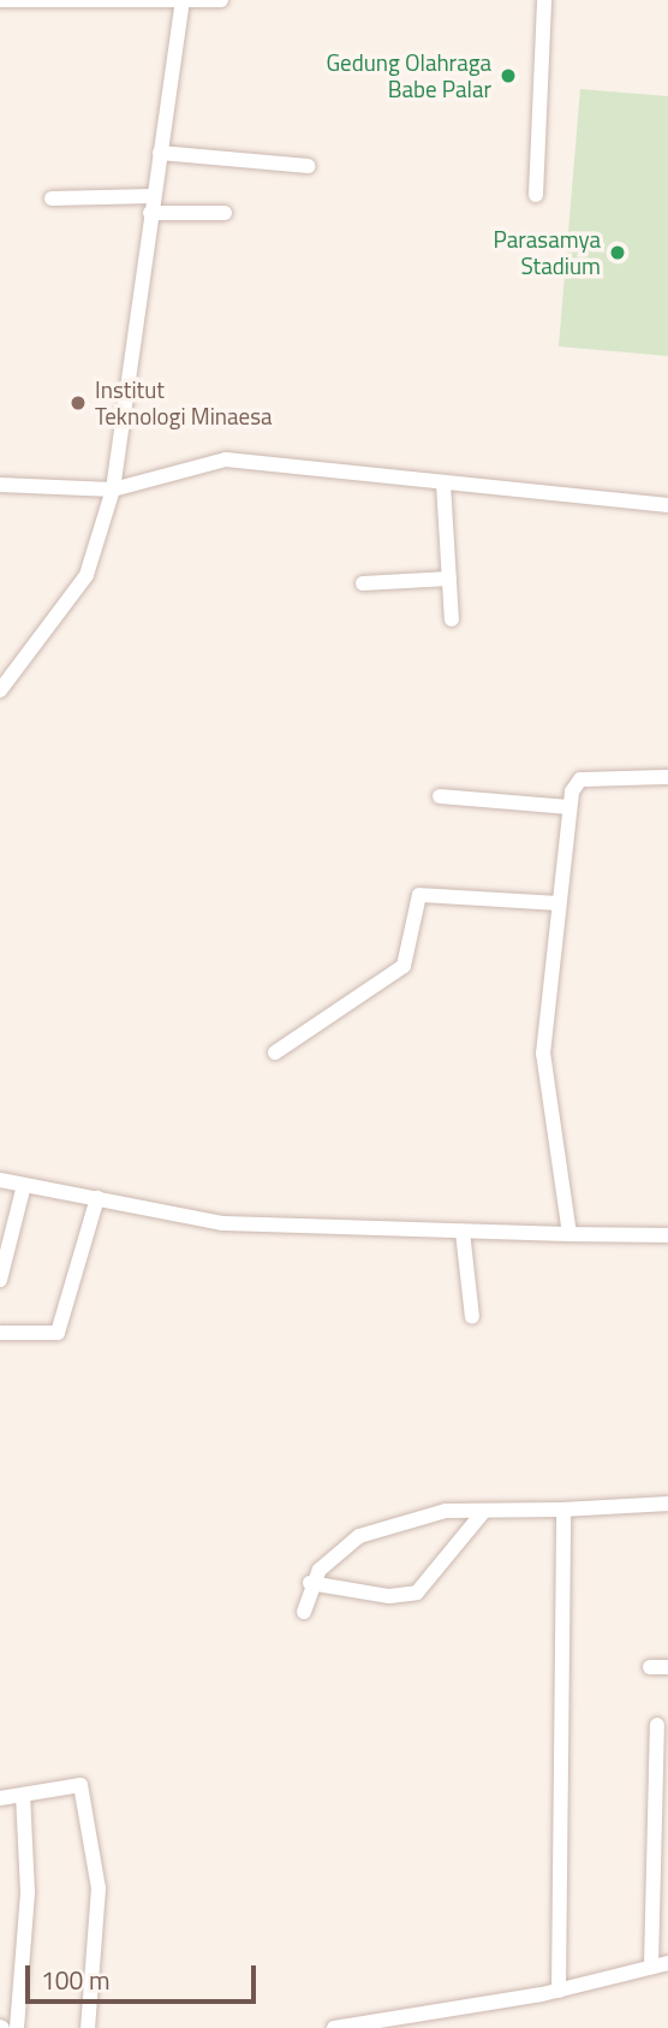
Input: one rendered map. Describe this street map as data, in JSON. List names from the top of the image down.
{
  "places": ["Gedung Olahraga Babe Palar", "Parasamya Stadium", "Institut Teknologi Minaesa"],
  "scale_bar": "100 m"
}
